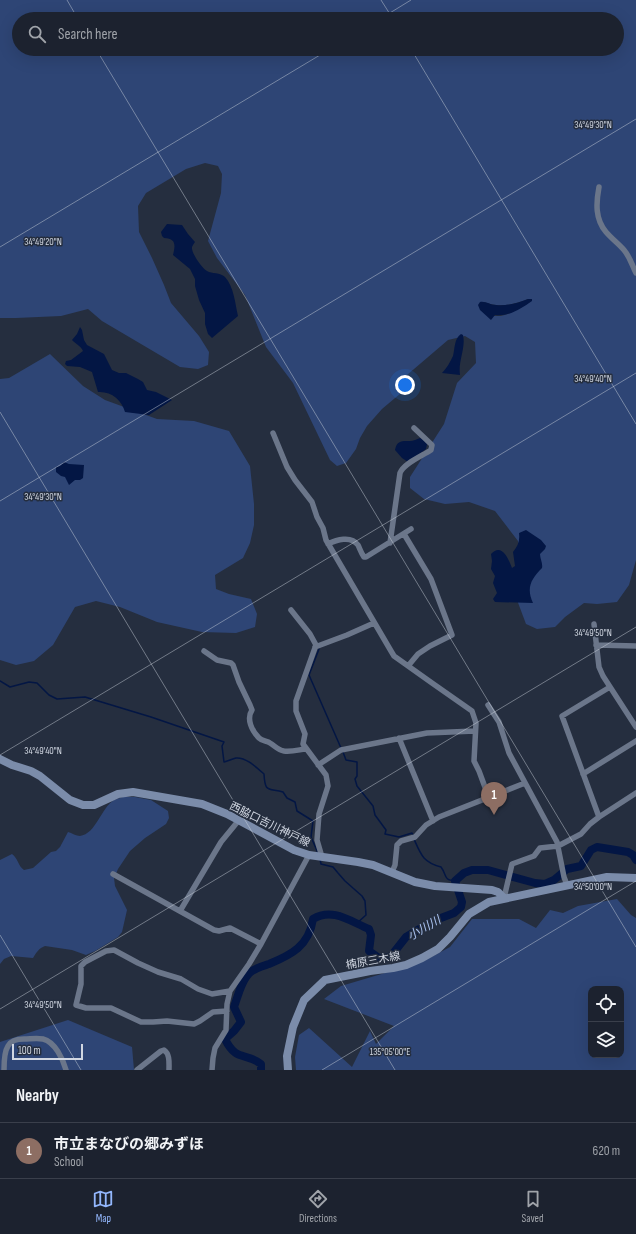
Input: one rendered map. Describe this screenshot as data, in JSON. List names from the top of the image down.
{
  "streets": {
    "main road": ["西脇口吉川神戸線", "楠原三木線"]
  },
  "crossings": [
    ["西脇口吉川神戸線", "楠原三木線"]
  ],
  "water": ["小川川"],
  "scale_bar": "100 m",
  "page": {
    "search": "Search here",
    "pins": "1",
    "scale": "100 m",
    "heading": "Nearby",
    "list": [
      {
        "mark": "1",
        "name": "市立まなびの郷みずほ",
        "note": "School",
        "value": "620 m"
      }
    ],
    "nav": ["Map", "Directions", "Saved"]
  },
  "coordinates": [
    "34°49'30\"N",
    "34°49'20\"N",
    "34°49'40\"N",
    "34°49'50\"N",
    "34°50'00\"N",
    "135°05'00\"E"
  ]
}
